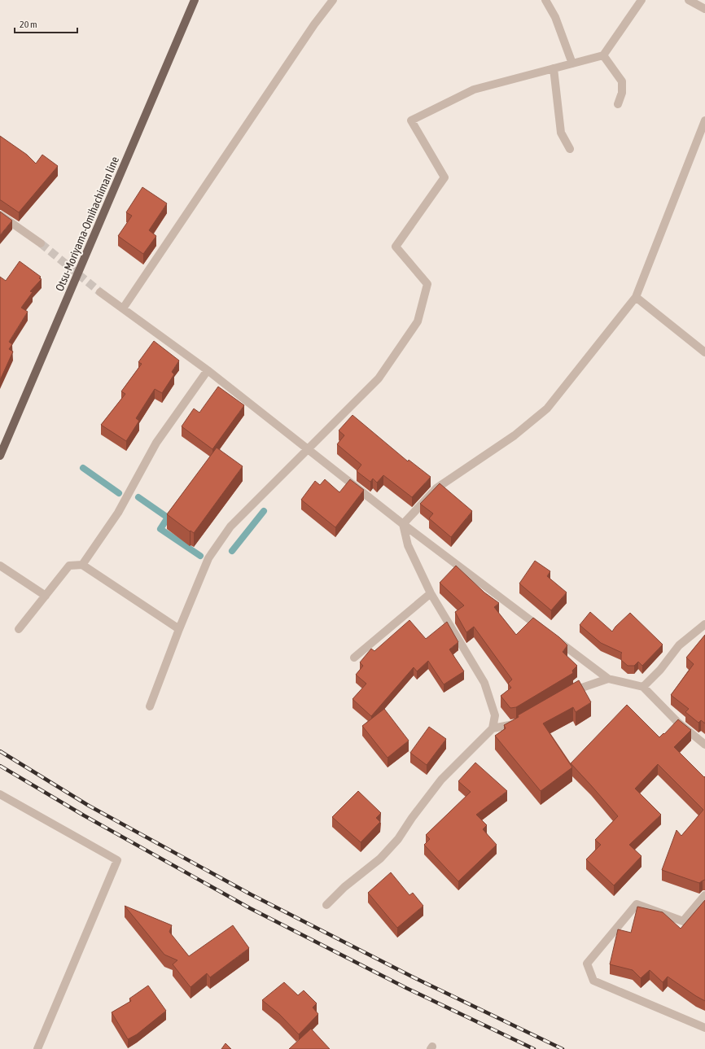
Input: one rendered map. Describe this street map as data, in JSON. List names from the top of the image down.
{
  "streets": {
    "main road": ["Otsu-Moriyama-Omihachiman line"]
  },
  "scale_bar": "20 m"
}
